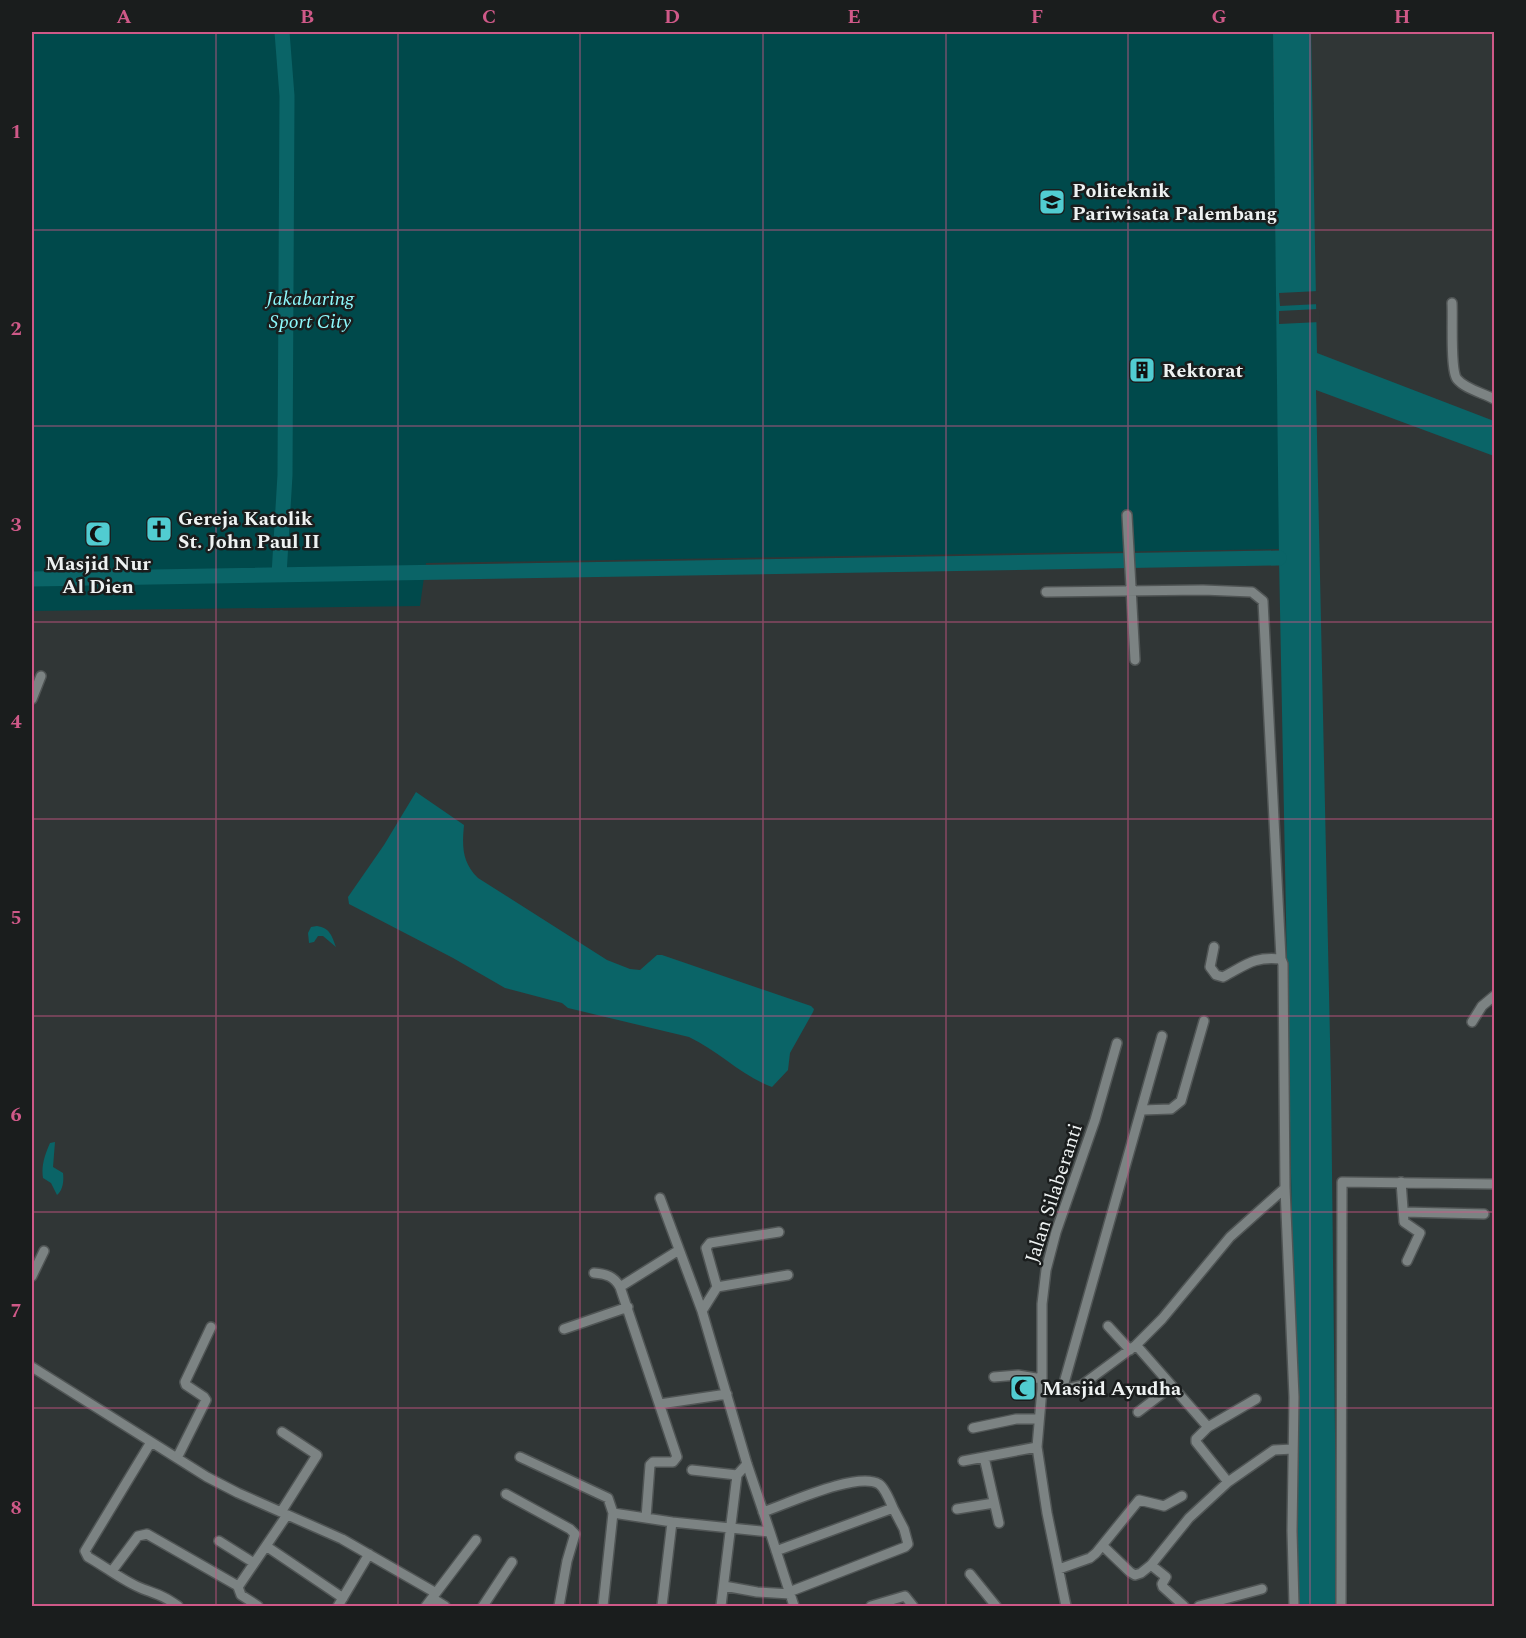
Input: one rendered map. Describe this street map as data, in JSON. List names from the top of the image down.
{
  "streets": {
    "street": ["Jalan Silaberanti"]
  },
  "parks": ["Jakabaring Sport City"],
  "places": {
    "school or university": ["Politeknik Pariwisata Palembang"],
    "building": ["Rektorat"],
    "church": ["Gereja Katolik St. John Paul II"],
    "mosque": ["Masjid Nur Al Dien", "Masjid Ayudha"]
  },
  "grid": {
    "columns": [
      "A",
      "B",
      "C",
      "D",
      "E",
      "F",
      "G",
      "H"
    ],
    "rows": [
      "1",
      "2",
      "3",
      "4",
      "5",
      "6",
      "7",
      "8"
    ]
  }
}
